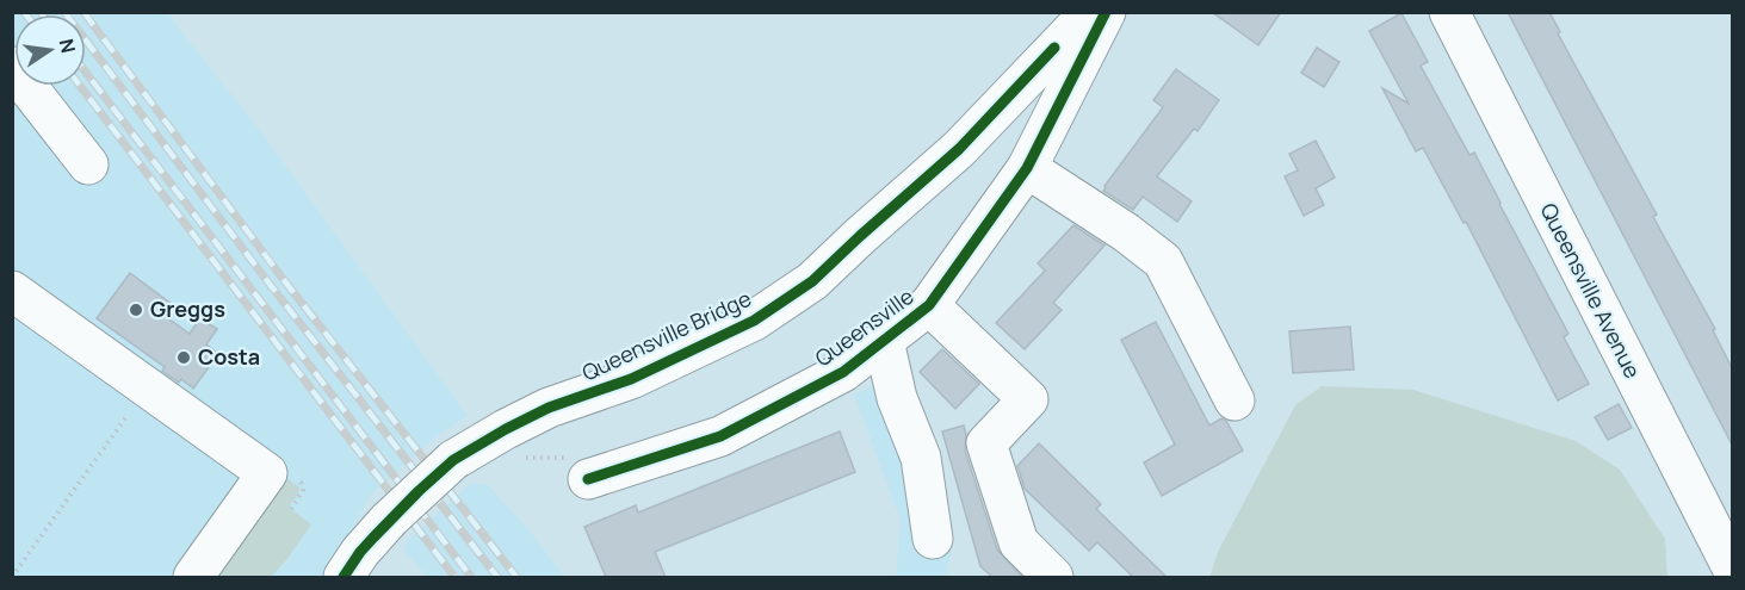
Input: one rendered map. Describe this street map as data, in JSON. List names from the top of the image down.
{
  "streets": {
    "main road": ["Queensville Avenue", "Queensville", "Queensville Bridge"]
  },
  "places": ["Greggs", "Costa"],
  "north": "right"
}
